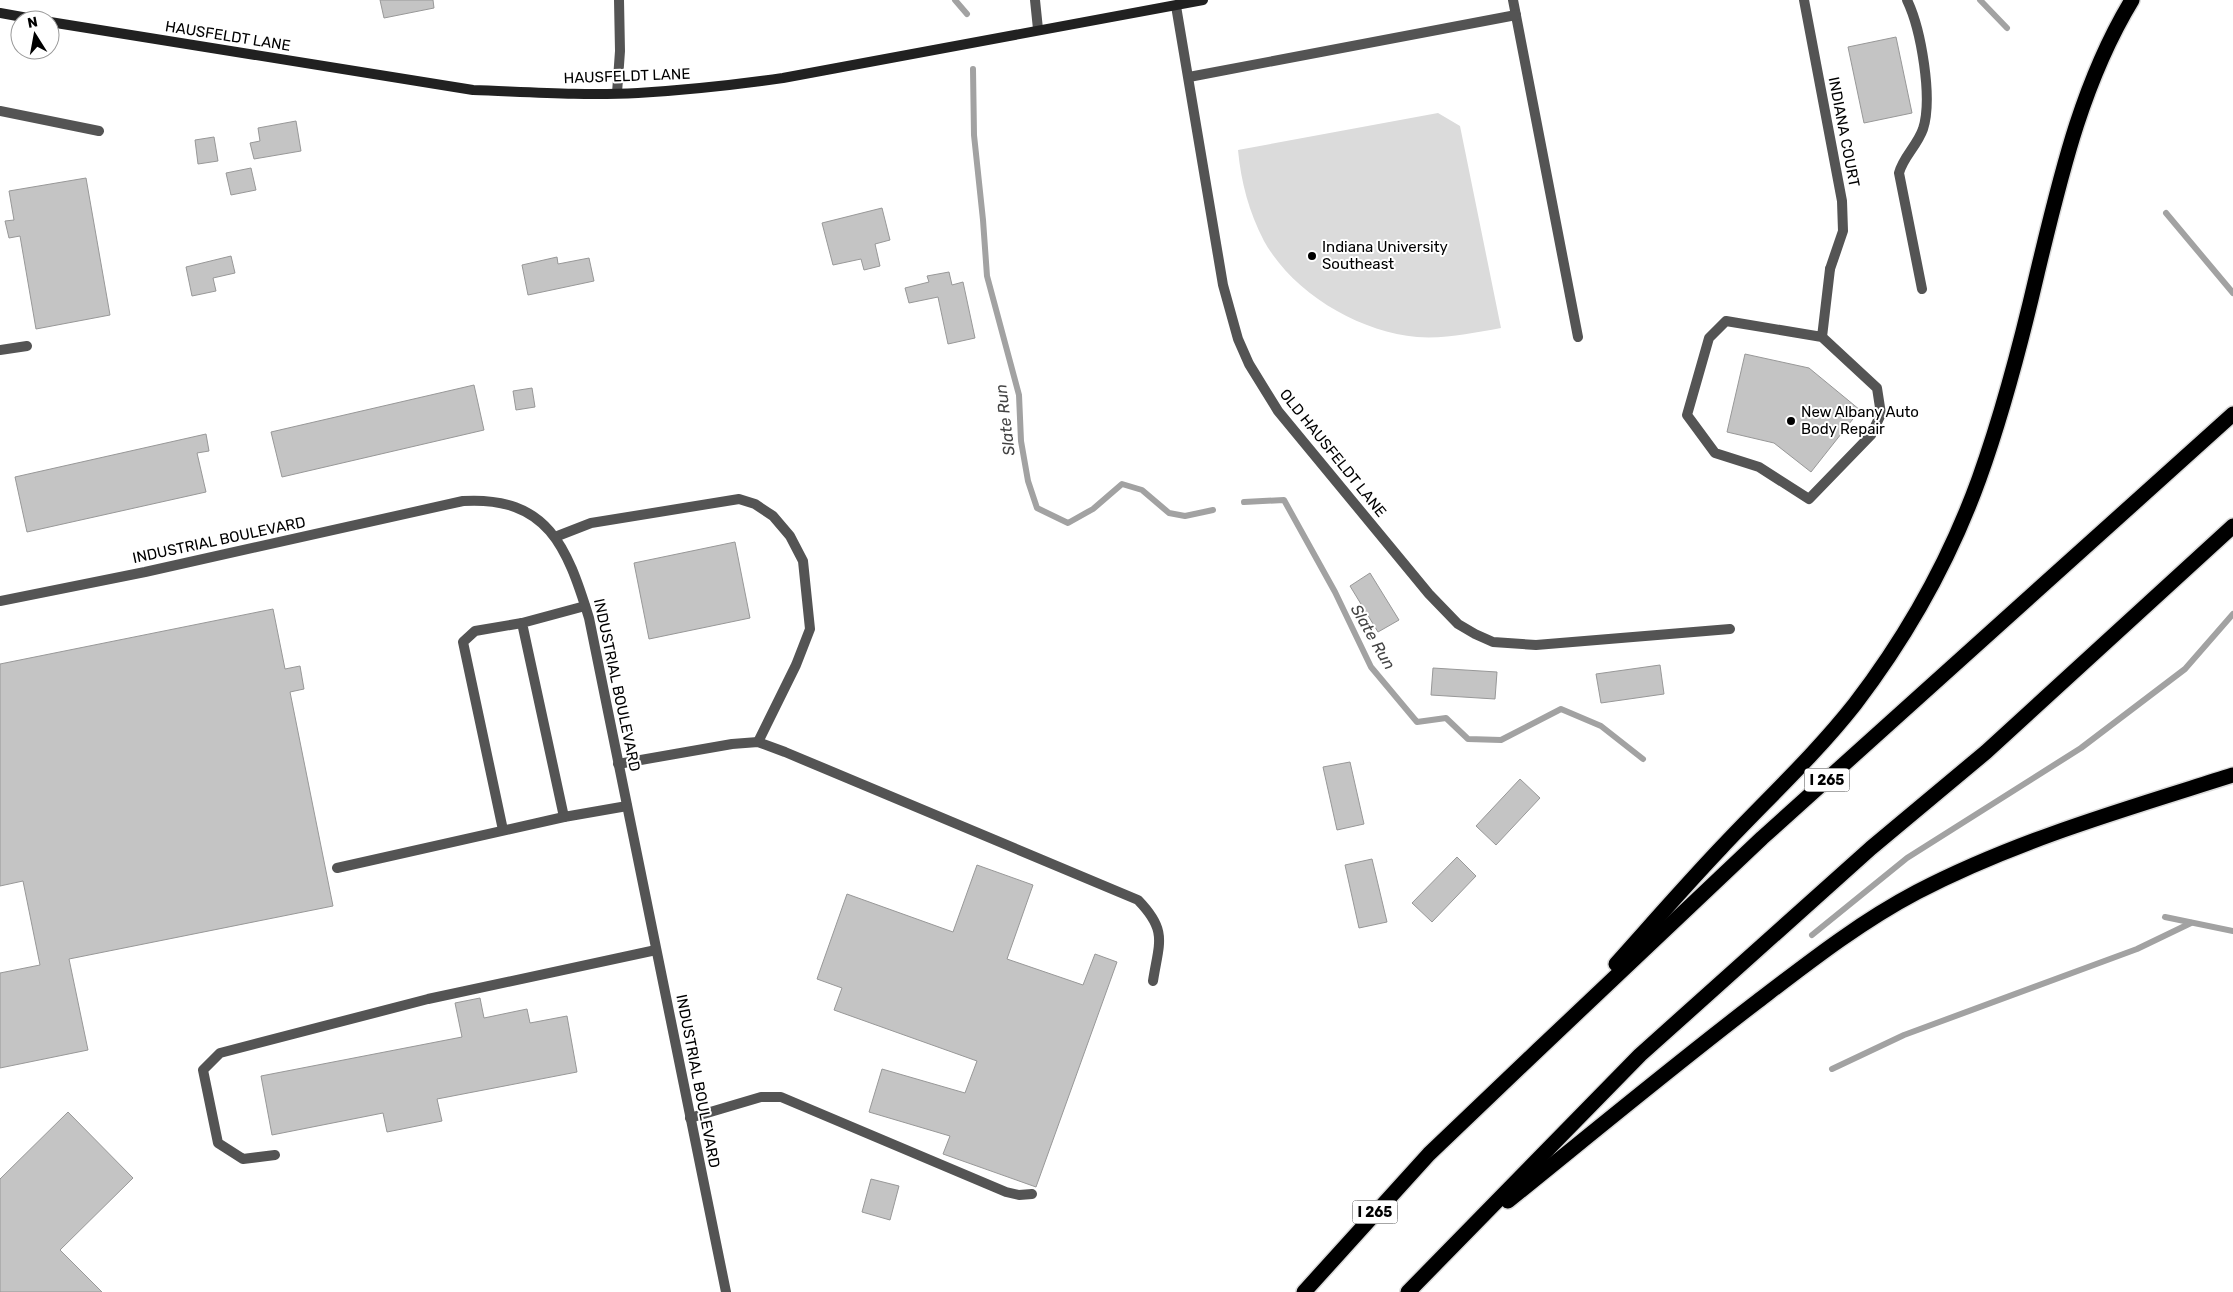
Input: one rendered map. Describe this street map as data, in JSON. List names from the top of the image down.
{
  "streets": {
    "highway": ["I 265"],
    "street": [
      "HAUSFELDT LANE",
      "INDIANA COURT",
      "OLD HAUSFELDT LANE",
      "INDUSTRIAL BOULEVARD"
    ]
  },
  "crossings": [
    ["HAUSFELDT LANE", "OLD HAUSFELDT LANE"]
  ],
  "water": ["Slate Run"],
  "places": ["Indiana University Southeast", "New Albany Auto Body Repair"],
  "north": "top"
}
